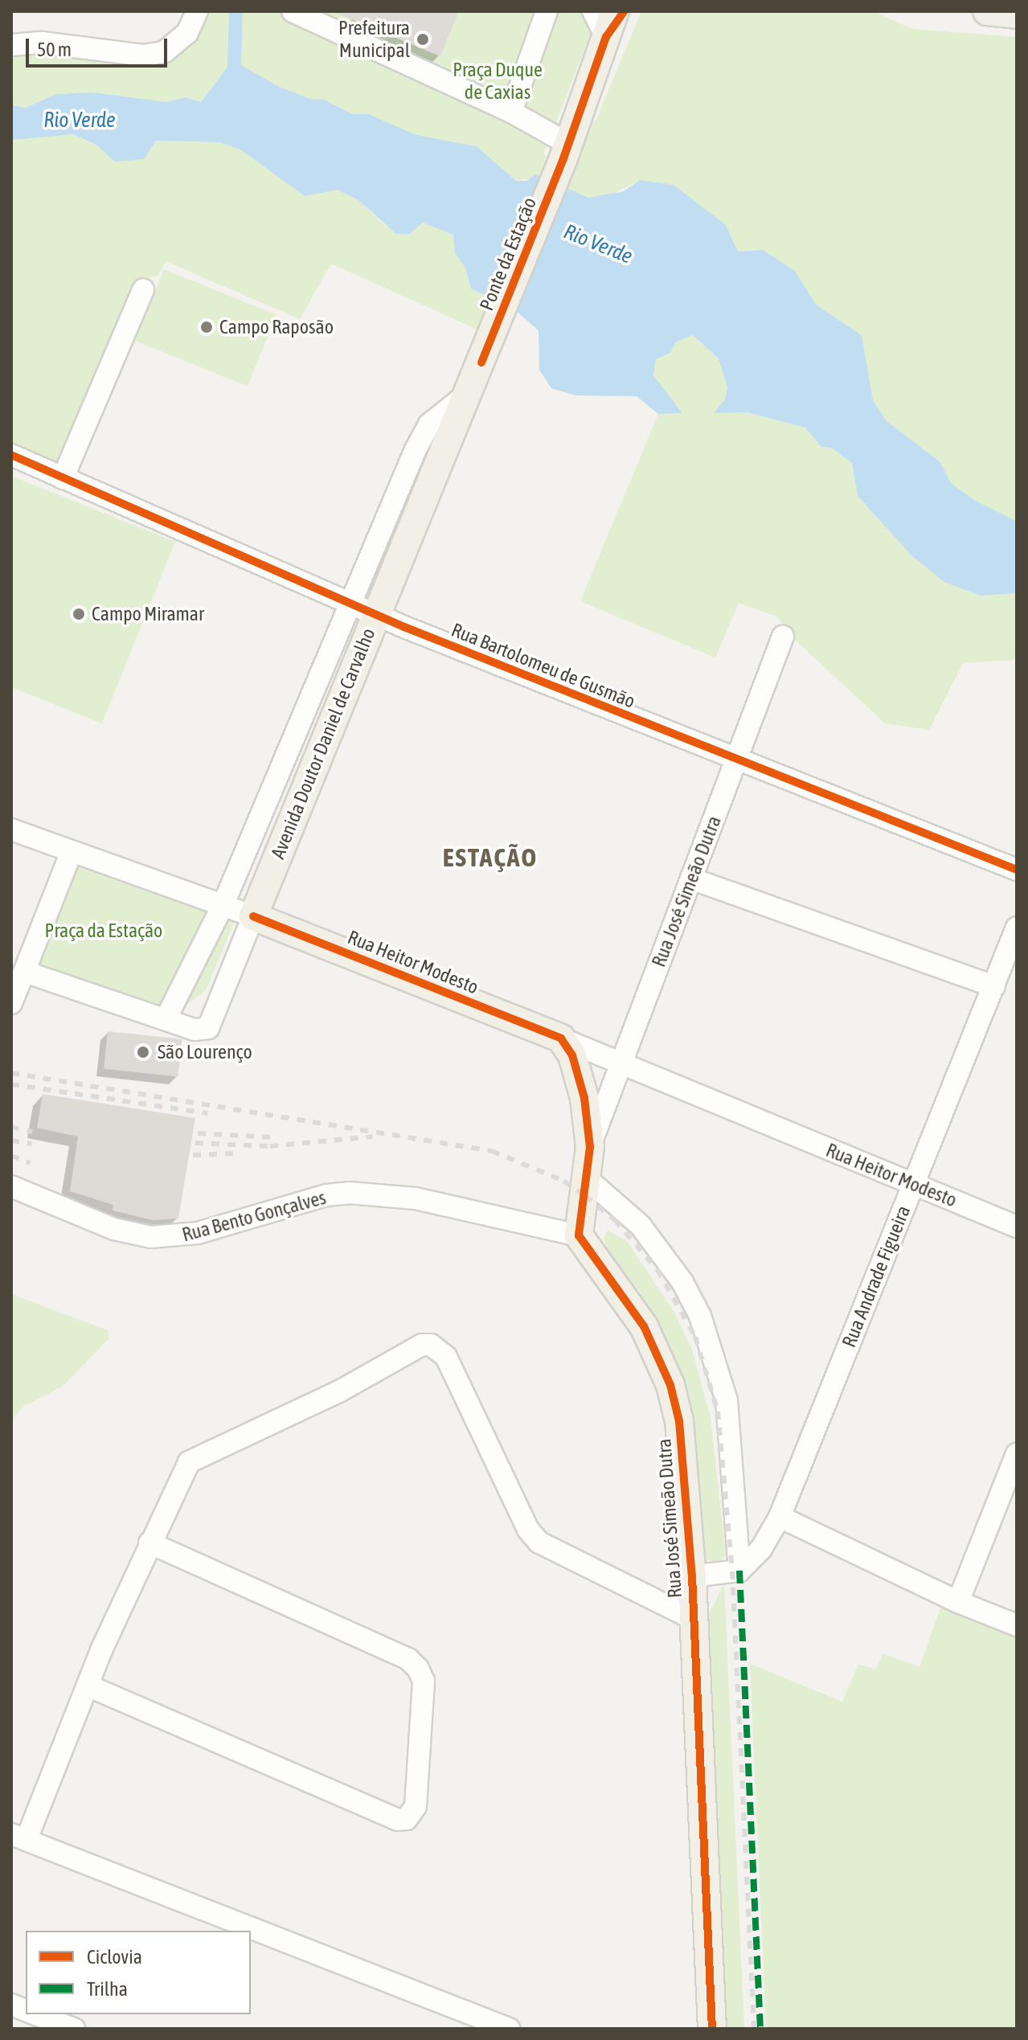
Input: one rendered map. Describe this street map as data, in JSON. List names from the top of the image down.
{
  "streets": {
    "main road": [
      "Ponte da Estação",
      "Avenida Doutor Daniel de Carvalho",
      "Rua José Simeão Dutra",
      "Rua Heitor Modesto"
    ],
    "street": ["Rua Bartolomeu de Gusmão", "Rua Bento Gonçalves", "Rua Andrade Figueira"]
  },
  "crossings": [
    ["Ponte da Estação", "Avenida Doutor Daniel de Carvalho"],
    ["Rua Bartolomeu de Gusmão", "Avenida Doutor Daniel de Carvalho"],
    ["Rua Bartolomeu de Gusmão", "Rua José Simeão Dutra"],
    ["Avenida Doutor Daniel de Carvalho", "Rua Heitor Modesto"],
    ["Rua José Simeão Dutra", "Rua Heitor Modesto"],
    ["Rua José Simeão Dutra", "Rua Bento Gonçalves"],
    ["Rua Heitor Modesto", "Rua Andrade Figueira"]
  ],
  "districts": ["ESTAÇÃO"],
  "water": ["Rio Verde"],
  "parks": ["Praça Duque de Caxias", "Praça da Estação"],
  "places": [
    "Prefeitura Municipal",
    "Campo Raposão",
    "Campo Miramar",
    "São Lourenço"
  ],
  "legend": ["Ciclovia", "Trilha"],
  "scale_bar": "50 m"
}
